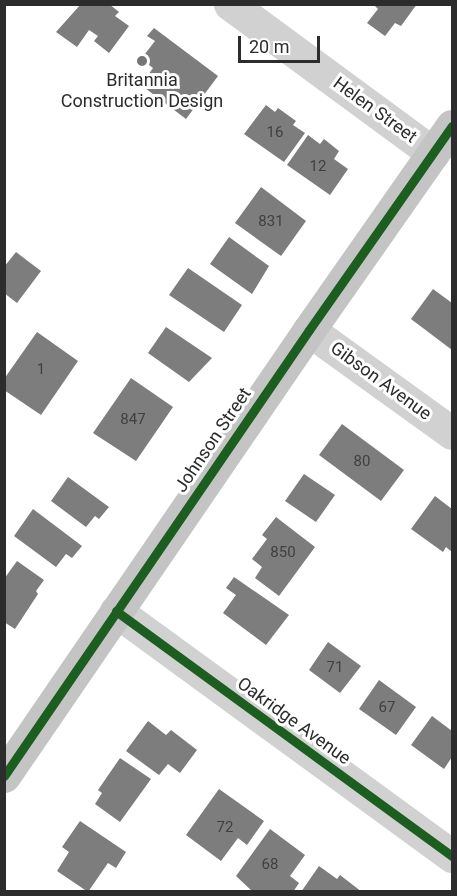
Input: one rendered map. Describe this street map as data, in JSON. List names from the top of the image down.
{
  "streets": {
    "main road": ["Johnson Street"],
    "street": ["Helen Street", "Gibson Avenue", "Oakridge Avenue"]
  },
  "crossings": [
    ["Helen Street", "Johnson Street"],
    ["Gibson Avenue", "Johnson Street"],
    ["Johnson Street", "Oakridge Avenue"]
  ],
  "places": ["Britannia Construction Design"],
  "house_numbers": [
    "16",
    "12",
    "831",
    "1",
    "847",
    "80",
    "850",
    "71",
    "67",
    "72",
    "68"
  ],
  "scale_bar": "20 m"
}
